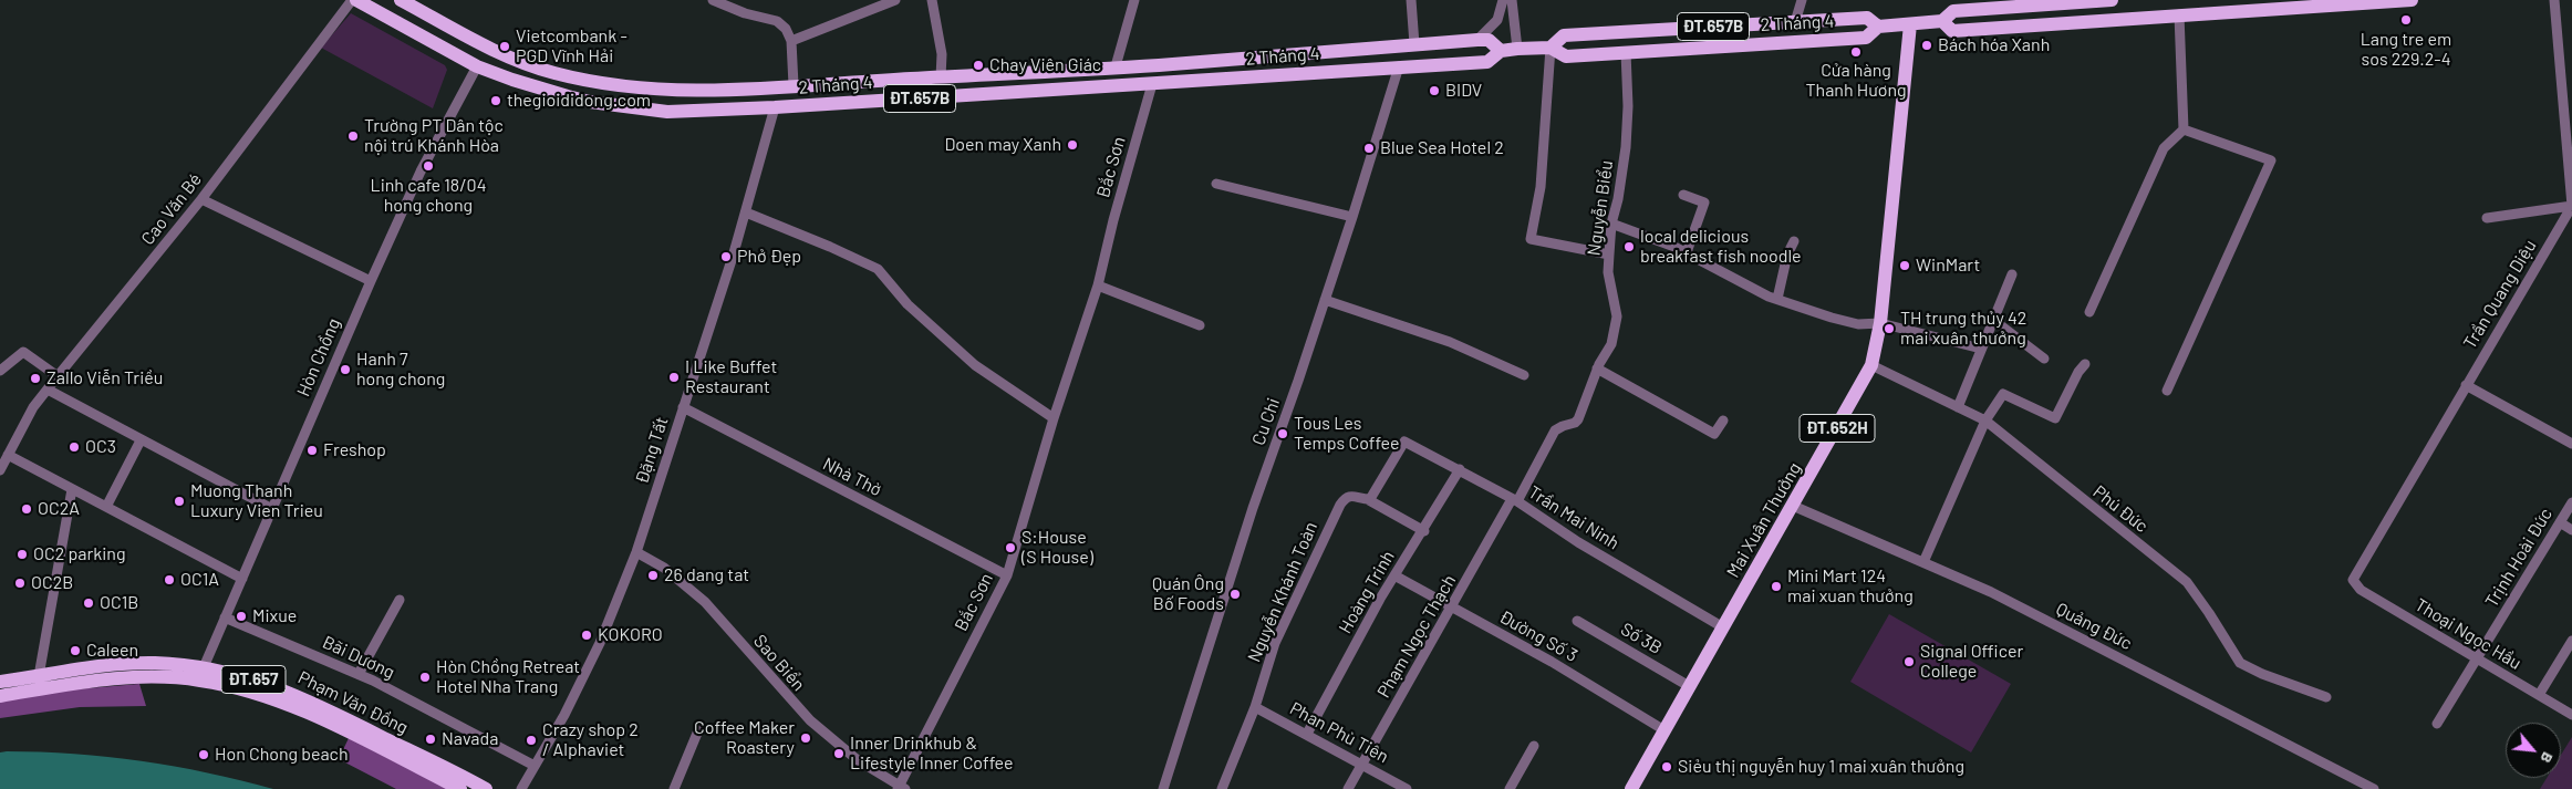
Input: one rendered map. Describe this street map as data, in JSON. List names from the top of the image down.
{
  "streets": {
    "main road": [
      "2 Tháng 4",
      "ĐT.657B",
      "ĐT.652H",
      "Mai Xuân Thưởng",
      "ĐT.657",
      "Phạm Văn Đồng"
    ],
    "street": [
      "Bắc Sơn",
      "Nguyễn Biểu",
      "Cao Văn Bé",
      "Trần Quang Diệu",
      "Hòn Chồng",
      "Cu Chi",
      "Đặng Tất",
      "Nhà Thờ",
      "Phú Đức",
      "Trần Mai Ninh",
      "Trịnh Hoài Đức",
      "Nguyễn Khánh Toàn",
      "Hoàng Trinh",
      "Quảng Đức",
      "Thoại Ngọc Hầu",
      "Phạm Ngọc Thạch",
      "Đường Số 3",
      "Số 3B",
      "Bãi Dương",
      "Sao Biển",
      "Phan Phù Tiên"
    ]
  },
  "crossings": [
    ["2 Tháng 4", "Bắc Sơn"],
    ["2 Tháng 4", "Nguyễn Biểu"],
    ["2 Tháng 4", "Cao Văn Bé"],
    ["2 Tháng 4", "Hòn Chồng"],
    ["2 Tháng 4", "Cu Chi"],
    ["2 Tháng 4", "Đặng Tất"],
    ["2 Tháng 4", "Mai Xuân Thưởng"],
    ["Bắc Sơn", "Nhà Thờ"],
    ["Bắc Sơn", "Sao Biển"],
    ["Nguyễn Biểu", "Trần Mai Ninh"],
    ["Nguyễn Biểu", "Phạm Ngọc Thạch"],
    ["Trần Quang Diệu", "Thoại Ngọc Hầu"],
    ["Hòn Chồng", "Bãi Dương"],
    ["Hòn Chồng", "Phạm Văn Đồng"],
    ["Đặng Tất", "Nhà Thờ"],
    ["Đặng Tất", "Bãi Dương"],
    ["Đặng Tất", "Sao Biển"],
    ["Phú Đức", "Mai Xuân Thưởng"],
    ["Trần Mai Ninh", "Mai Xuân Thưởng"],
    ["Trần Mai Ninh", "Nguyễn Khánh Toàn"],
    ["Trần Mai Ninh", "Hoàng Trinh"],
    ["Trần Mai Ninh", "Phạm Ngọc Thạch"],
    ["Mai Xuân Thưởng", "Quảng Đức"],
    ["Mai Xuân Thưởng", "Đường Số 3"],
    ["Mai Xuân Thưởng", "Số 3B"],
    ["Trịnh Hoài Đức", "Thoại Ngọc Hầu"],
    ["Nguyễn Khánh Toàn", "Phan Phù Tiên"],
    ["Hoàng Trinh", "Đường Số 3"],
    ["Hoàng Trinh", "Phan Phù Tiên"],
    ["Phạm Ngọc Thạch", "Đường Số 3"],
    ["Phạm Ngọc Thạch", "Phan Phù Tiên"]
  ],
  "places": [
    "Lang tre em sos 229.2-4",
    "Bách hóa Xanh",
    "Vietcombank - PGD Vĩnh Hải",
    "Cửa hàng Thanh Hương",
    "Chay Viên Giác",
    "BIDV",
    "thegioididong.com",
    "Trường PT Dân tộc nội trú Khánh Hòa",
    "Doen may Xanh",
    "Blue Sea Hotel 2",
    "Linh cafe 18/04 hong chong",
    "local delicious breakfast fish noodle",
    "Phở Đẹp",
    "WinMart",
    "TH trung thủy 42 mai xuân thưởng",
    "Hanh 7 hong chong",
    "I Like Buffet Restaurant",
    "Zallo Viễn Triều",
    "Tous Les Temps Coffee",
    "OC3",
    "Freshop",
    "Muong Thanh Luxury Vien Trieu",
    "OC2A",
    "S:House (S House)",
    "OC2 parking",
    "26 dang tat",
    "OC1A",
    "OC2B",
    "Mini Mart 124 mai xuan thưởng",
    "Quán Ông Bố Foods",
    "OC1B",
    "Mixue",
    "KOKORO",
    "Caleen",
    "Signal Officer College",
    "Hòn Chồng Retreat Hotel Nha Trang",
    "Coffee Maker Roastery",
    "Navada",
    "Crazy shop 2 / Alphaviet",
    "Inner Drinkhub & Lifestyle Inner Coffee",
    "Hon Chong beach",
    "Siẻu thị nguyễn huy 1 mai xuân thưởng"
  ],
  "north": "bottom right"
}
